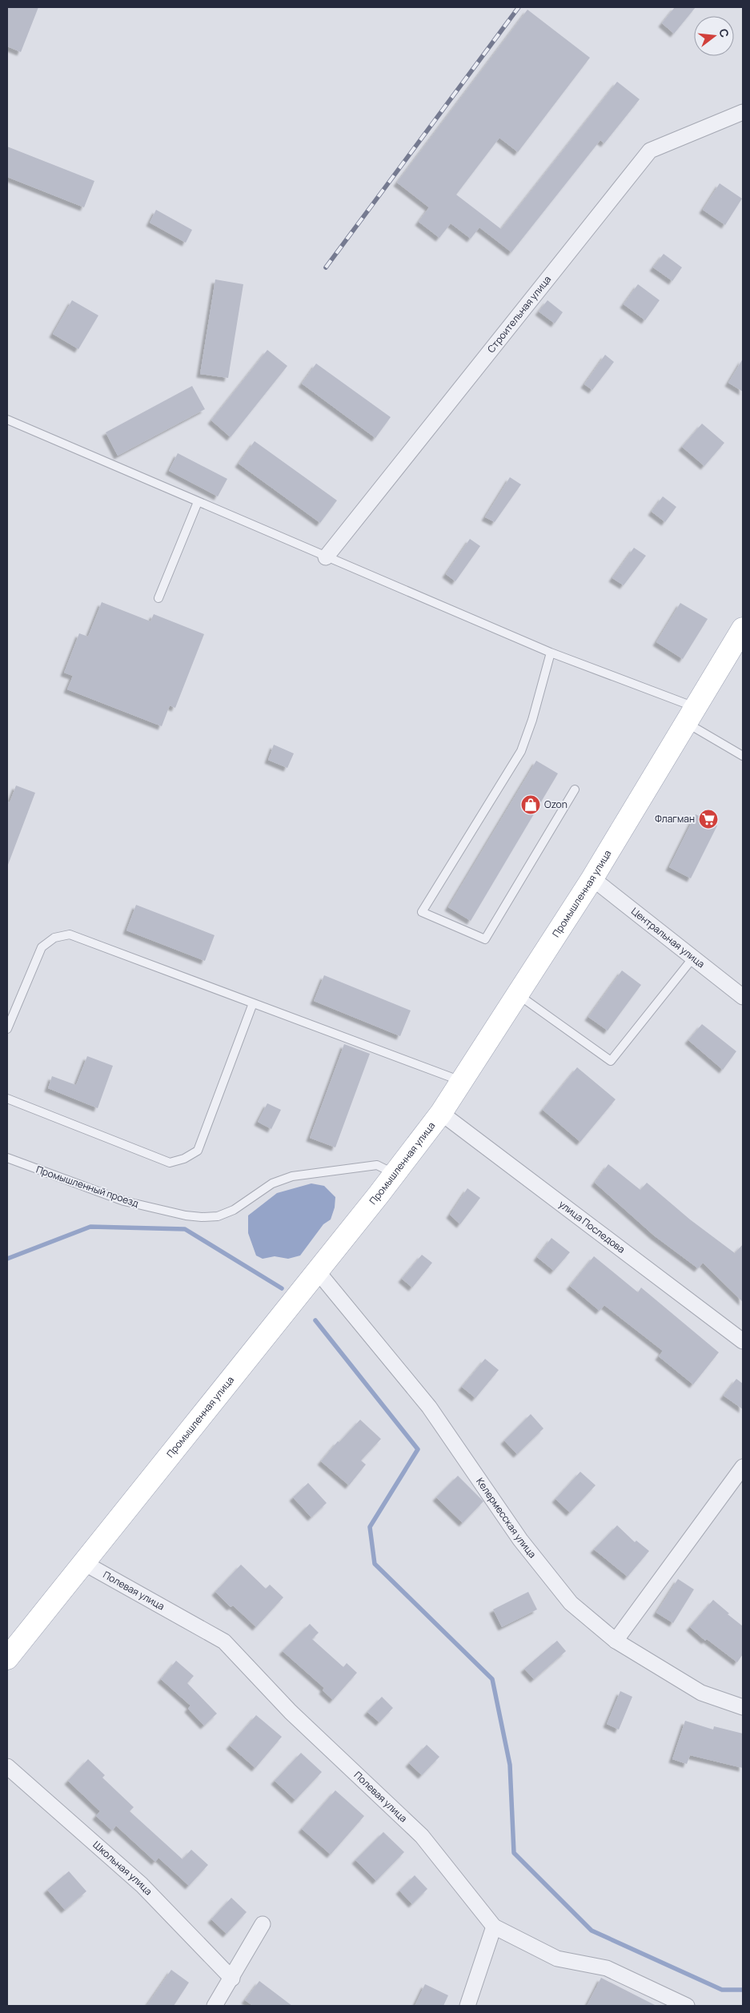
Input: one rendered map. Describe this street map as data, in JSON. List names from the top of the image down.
{
  "streets": {
    "main road": ["Промышленная улица"],
    "street": [
      "Строительная улица",
      "Центральная улица",
      "улица Последова",
      "Келермесская улица",
      "Полевая улица",
      "Школьная улица"
    ],
    "lane": ["Промышленный проезд"]
  },
  "crossings": [
    ["Промышленная улица", "Центральная улица"],
    ["Промышленная улица", "Промышленный проезд"],
    ["Промышленная улица", "улица Последова"],
    ["Промышленная улица", "Келермесская улица"],
    ["Промышленная улица", "Полевая улица"]
  ],
  "places": {
    "shop": ["Ozon"],
    "supermarket": ["Флагман"]
  },
  "north": "right"
}
